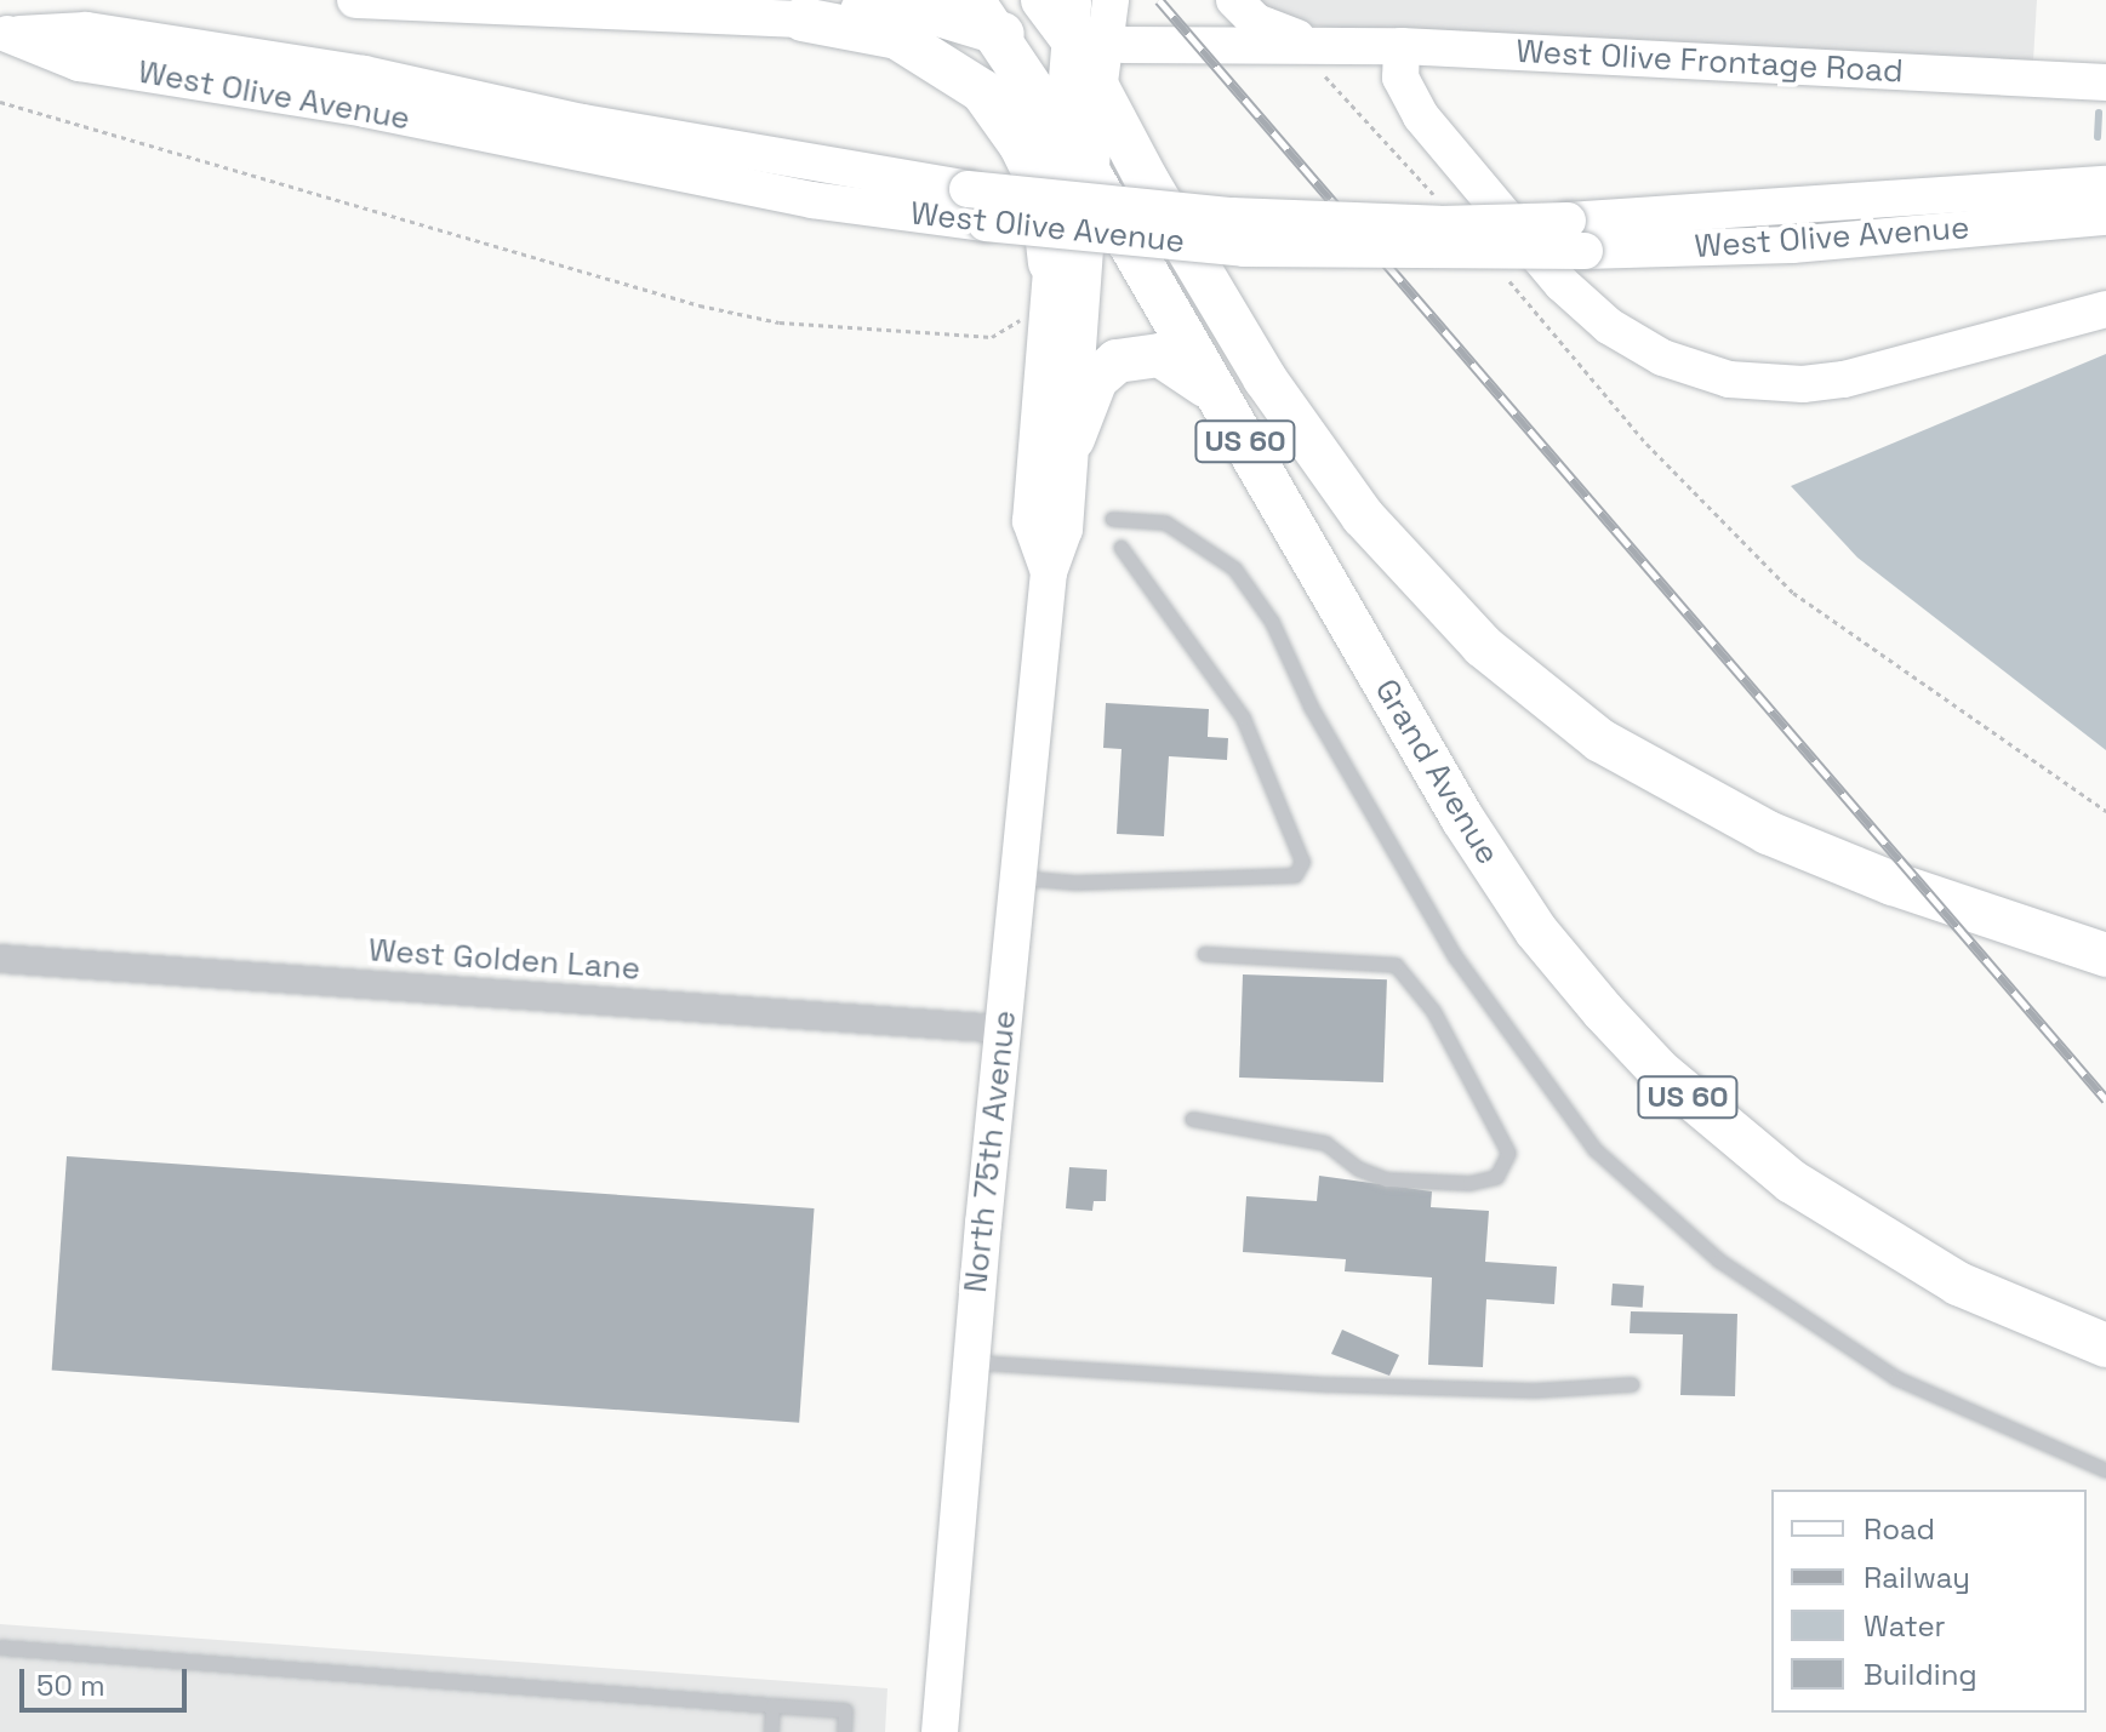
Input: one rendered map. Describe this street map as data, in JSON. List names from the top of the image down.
{
  "streets": {
    "highway": ["US 60", "Grand Avenue"],
    "main road": ["West Olive Frontage Road", "West Olive Avenue", "North 75th Avenue"],
    "street": ["West Golden Lane"]
  },
  "crossings": [
    ["US 60", "Grand Avenue"],
    ["US 60", "North 75th Avenue"],
    ["Grand Avenue", "North 75th Avenue"],
    ["West Golden Lane", "North 75th Avenue"]
  ],
  "legend": [
    "Road",
    "Railway",
    "Water",
    "Building"
  ],
  "scale_bar": "50 m"
}
